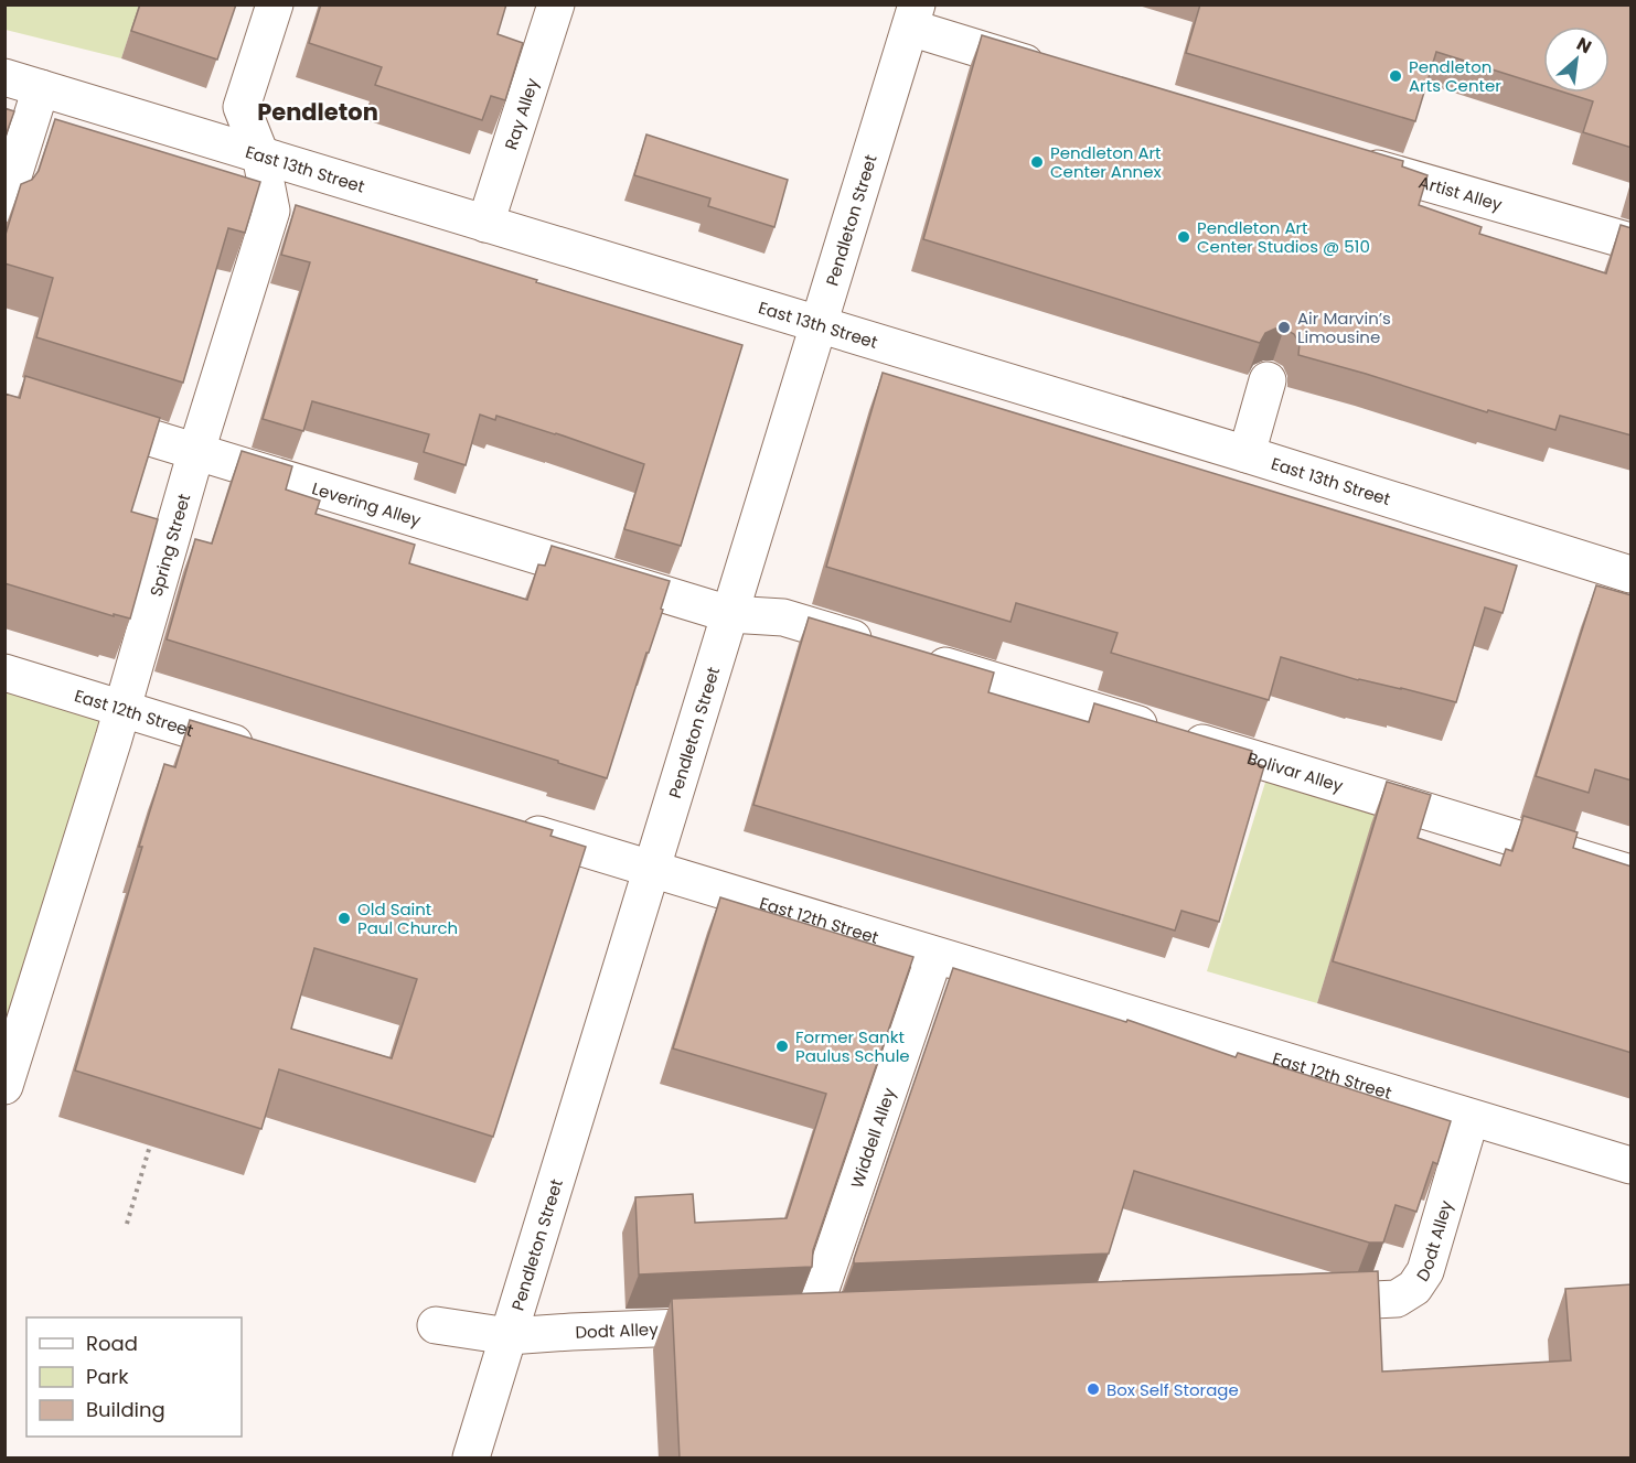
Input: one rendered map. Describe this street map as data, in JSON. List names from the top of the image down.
{
  "streets": {
    "street": [
      "Ray Alley",
      "East 13th Street",
      "Artist Alley",
      "Pendleton Street",
      "Levering Alley",
      "Spring Street",
      "East 12th Street",
      "Bolivar Alley",
      "Widdell Alley",
      "Dodt Alley"
    ]
  },
  "crossings": [
    ["Ray Alley", "East 13th Street"],
    ["East 13th Street", "Pendleton Street"],
    ["East 13th Street", "Spring Street"],
    ["Pendleton Street", "Levering Alley"],
    ["Pendleton Street", "East 12th Street"],
    ["Pendleton Street", "Bolivar Alley"],
    ["Pendleton Street", "Dodt Alley"],
    ["Levering Alley", "Spring Street"],
    ["Levering Alley", "Bolivar Alley"],
    ["Spring Street", "East 12th Street"],
    ["East 12th Street", "Widdell Alley"],
    ["East 12th Street", "Dodt Alley"]
  ],
  "districts": ["Pendleton"],
  "places": [
    "Pendleton Arts Center",
    "Pendleton Art Center Annex",
    "Pendleton Art Center Studios @ 510",
    "Air Marvin’s Limousine",
    "Old Saint Paul Church",
    "Former Sankt Paulus Schule",
    "Box Self Storage"
  ],
  "legend": ["Road", "Park", "Building"],
  "north": "top right"
}
